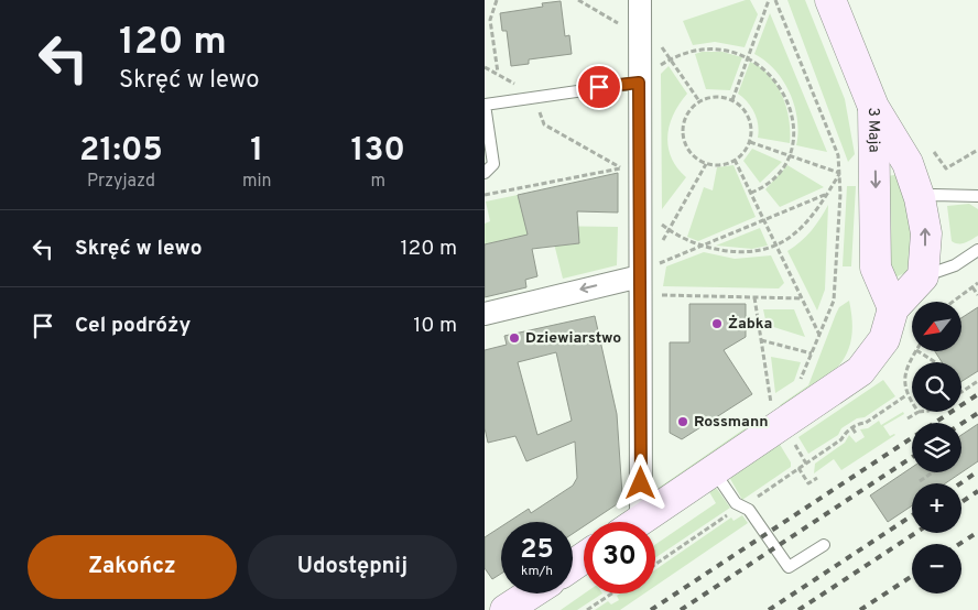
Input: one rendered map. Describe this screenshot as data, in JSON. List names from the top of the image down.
{
  "streets": {
    "street": ["3 Maja"]
  },
  "places": ["Żabka", "Dziewiarstwo", "Rossmann"],
  "north": "bottom left",
  "page": {
    "turn": ["120 m", "Skręć w lewo"],
    "eta": [
      "21:05",
      "Przyjazd",
      "1",
      "min",
      "130",
      "m"
    ],
    "list": [
      {
        "name": "Skręć w lewo",
        "value": "120 m"
      },
      {
        "name": "Cel podróży",
        "value": "10 m"
      }
    ],
    "map_buttons": ["+", "−"],
    "speed": "25 km/h",
    "limit": "30",
    "buttons": ["Zakończ", "Udostępnij"]
  }
}
